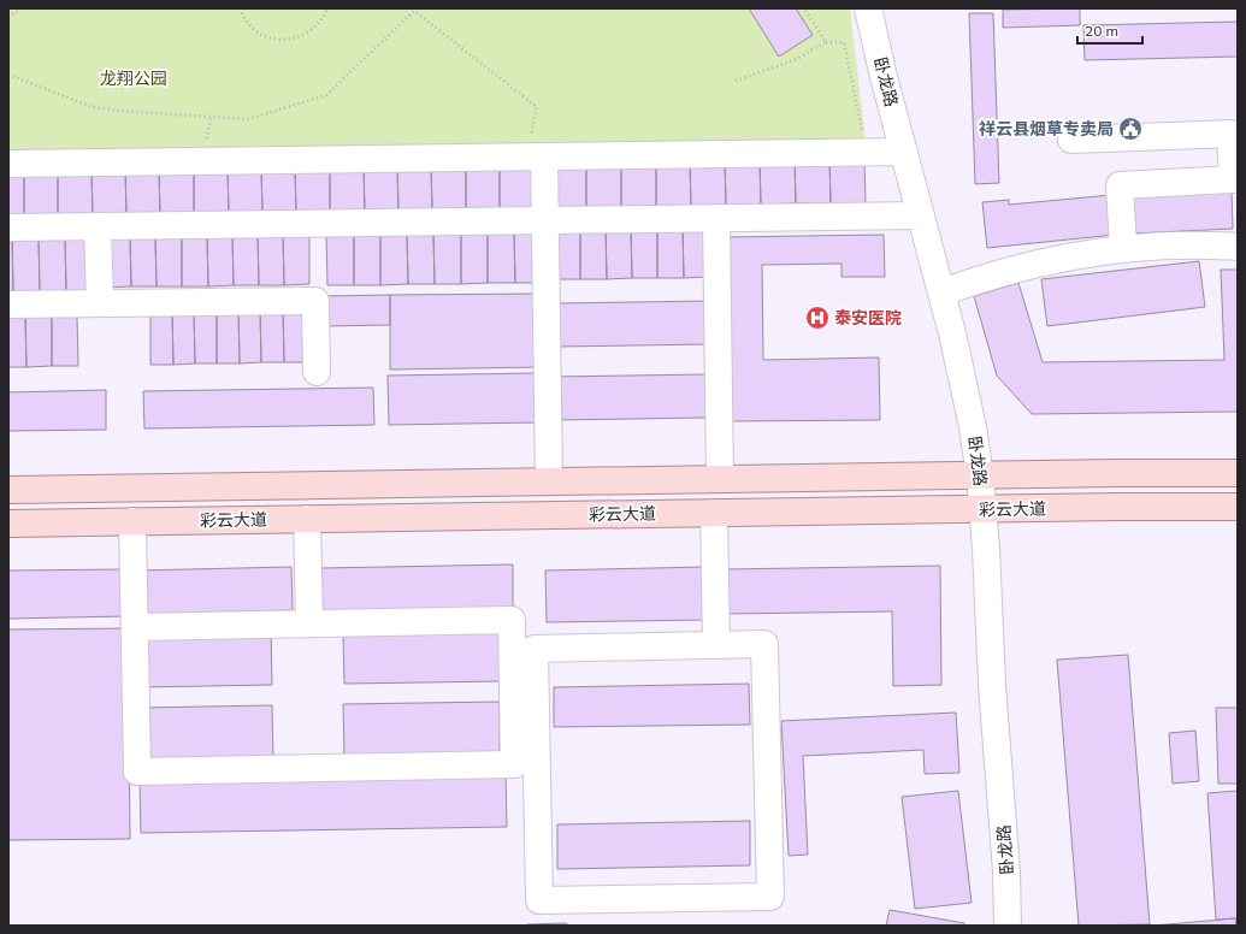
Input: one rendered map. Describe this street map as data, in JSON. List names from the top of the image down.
{
  "streets": {
    "main road": ["彩云大道"],
    "street": ["卧龙路"]
  },
  "crossings": [
    ["卧龙路", "彩云大道"]
  ],
  "parks": ["龙翔公园"],
  "places": {
    "public building": ["祥云县烟草专卖局"],
    "hospital": ["泰安医院"]
  },
  "scale_bar": "20 m"
}
